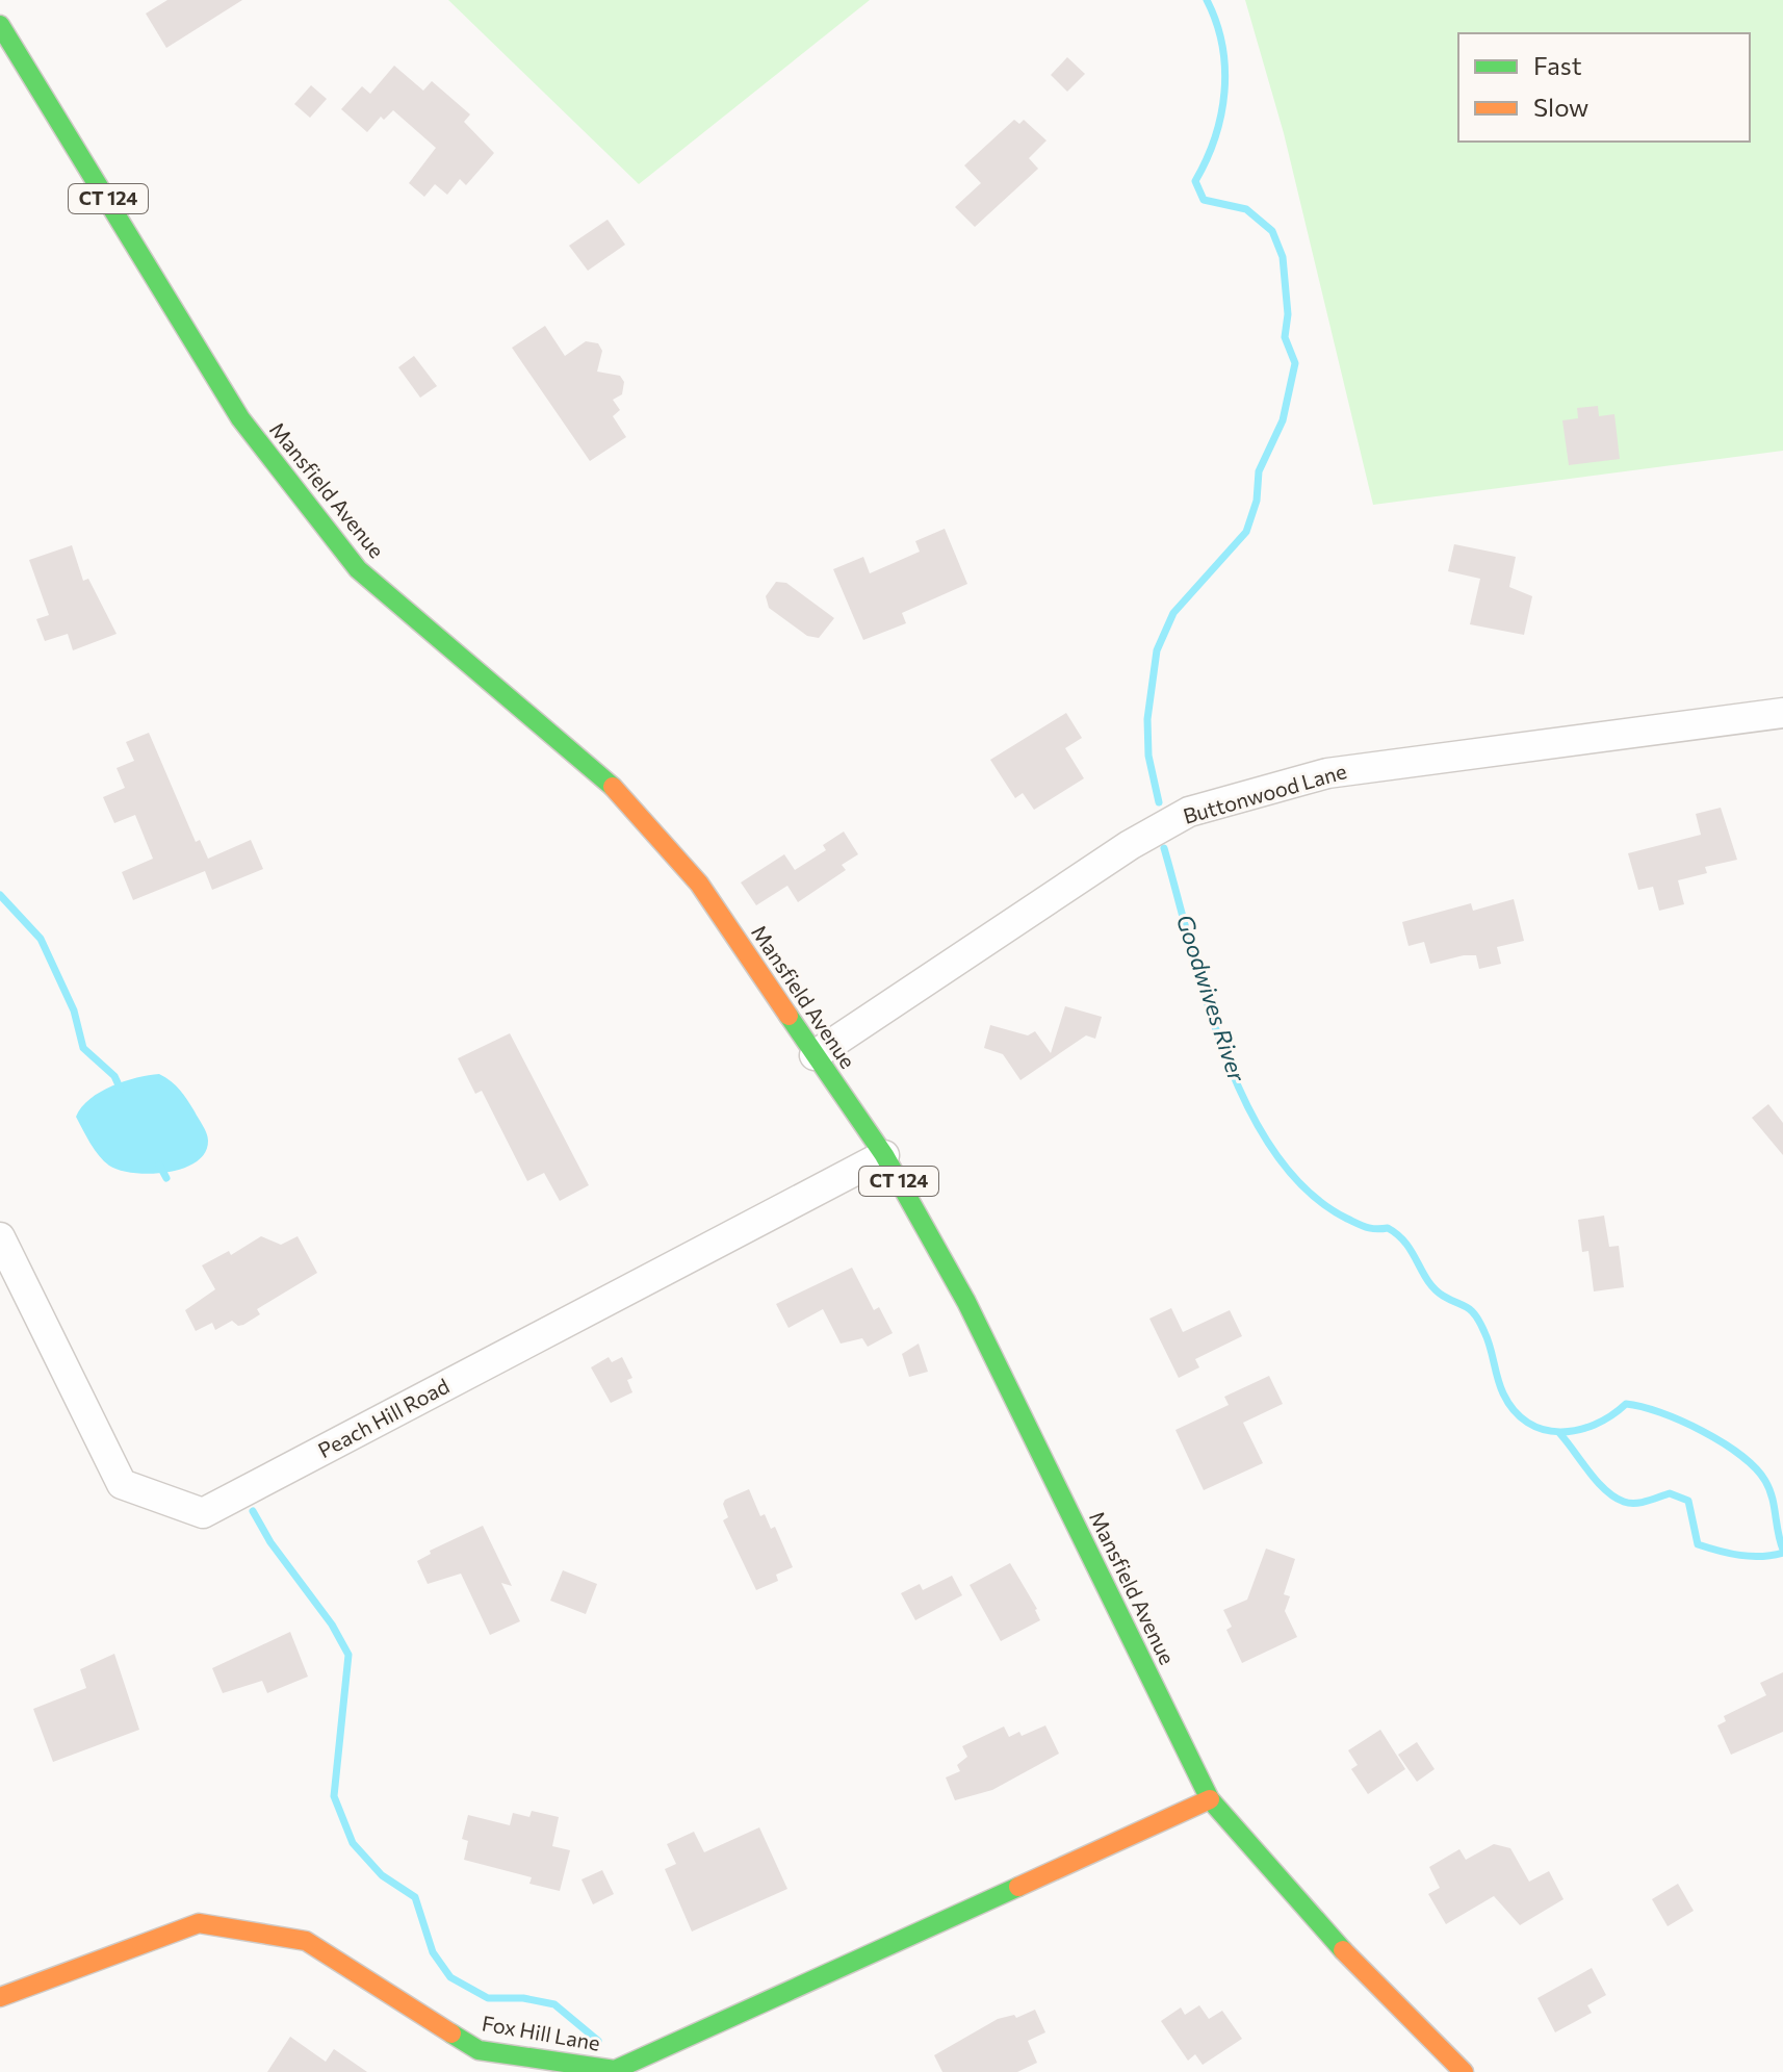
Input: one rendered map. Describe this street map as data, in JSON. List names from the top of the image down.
{
  "streets": {
    "main road": ["CT 124", "Mansfield Avenue", "Fox Hill Lane"],
    "street": ["Buttonwood Lane", "Peach Hill Road"]
  },
  "crossings": [
    ["Mansfield Avenue", "Buttonwood Lane"],
    ["Mansfield Avenue", "Peach Hill Road"],
    ["Mansfield Avenue", "Fox Hill Lane"]
  ],
  "water": ["Goodwives River"],
  "legend": ["Fast", "Slow"]
}
